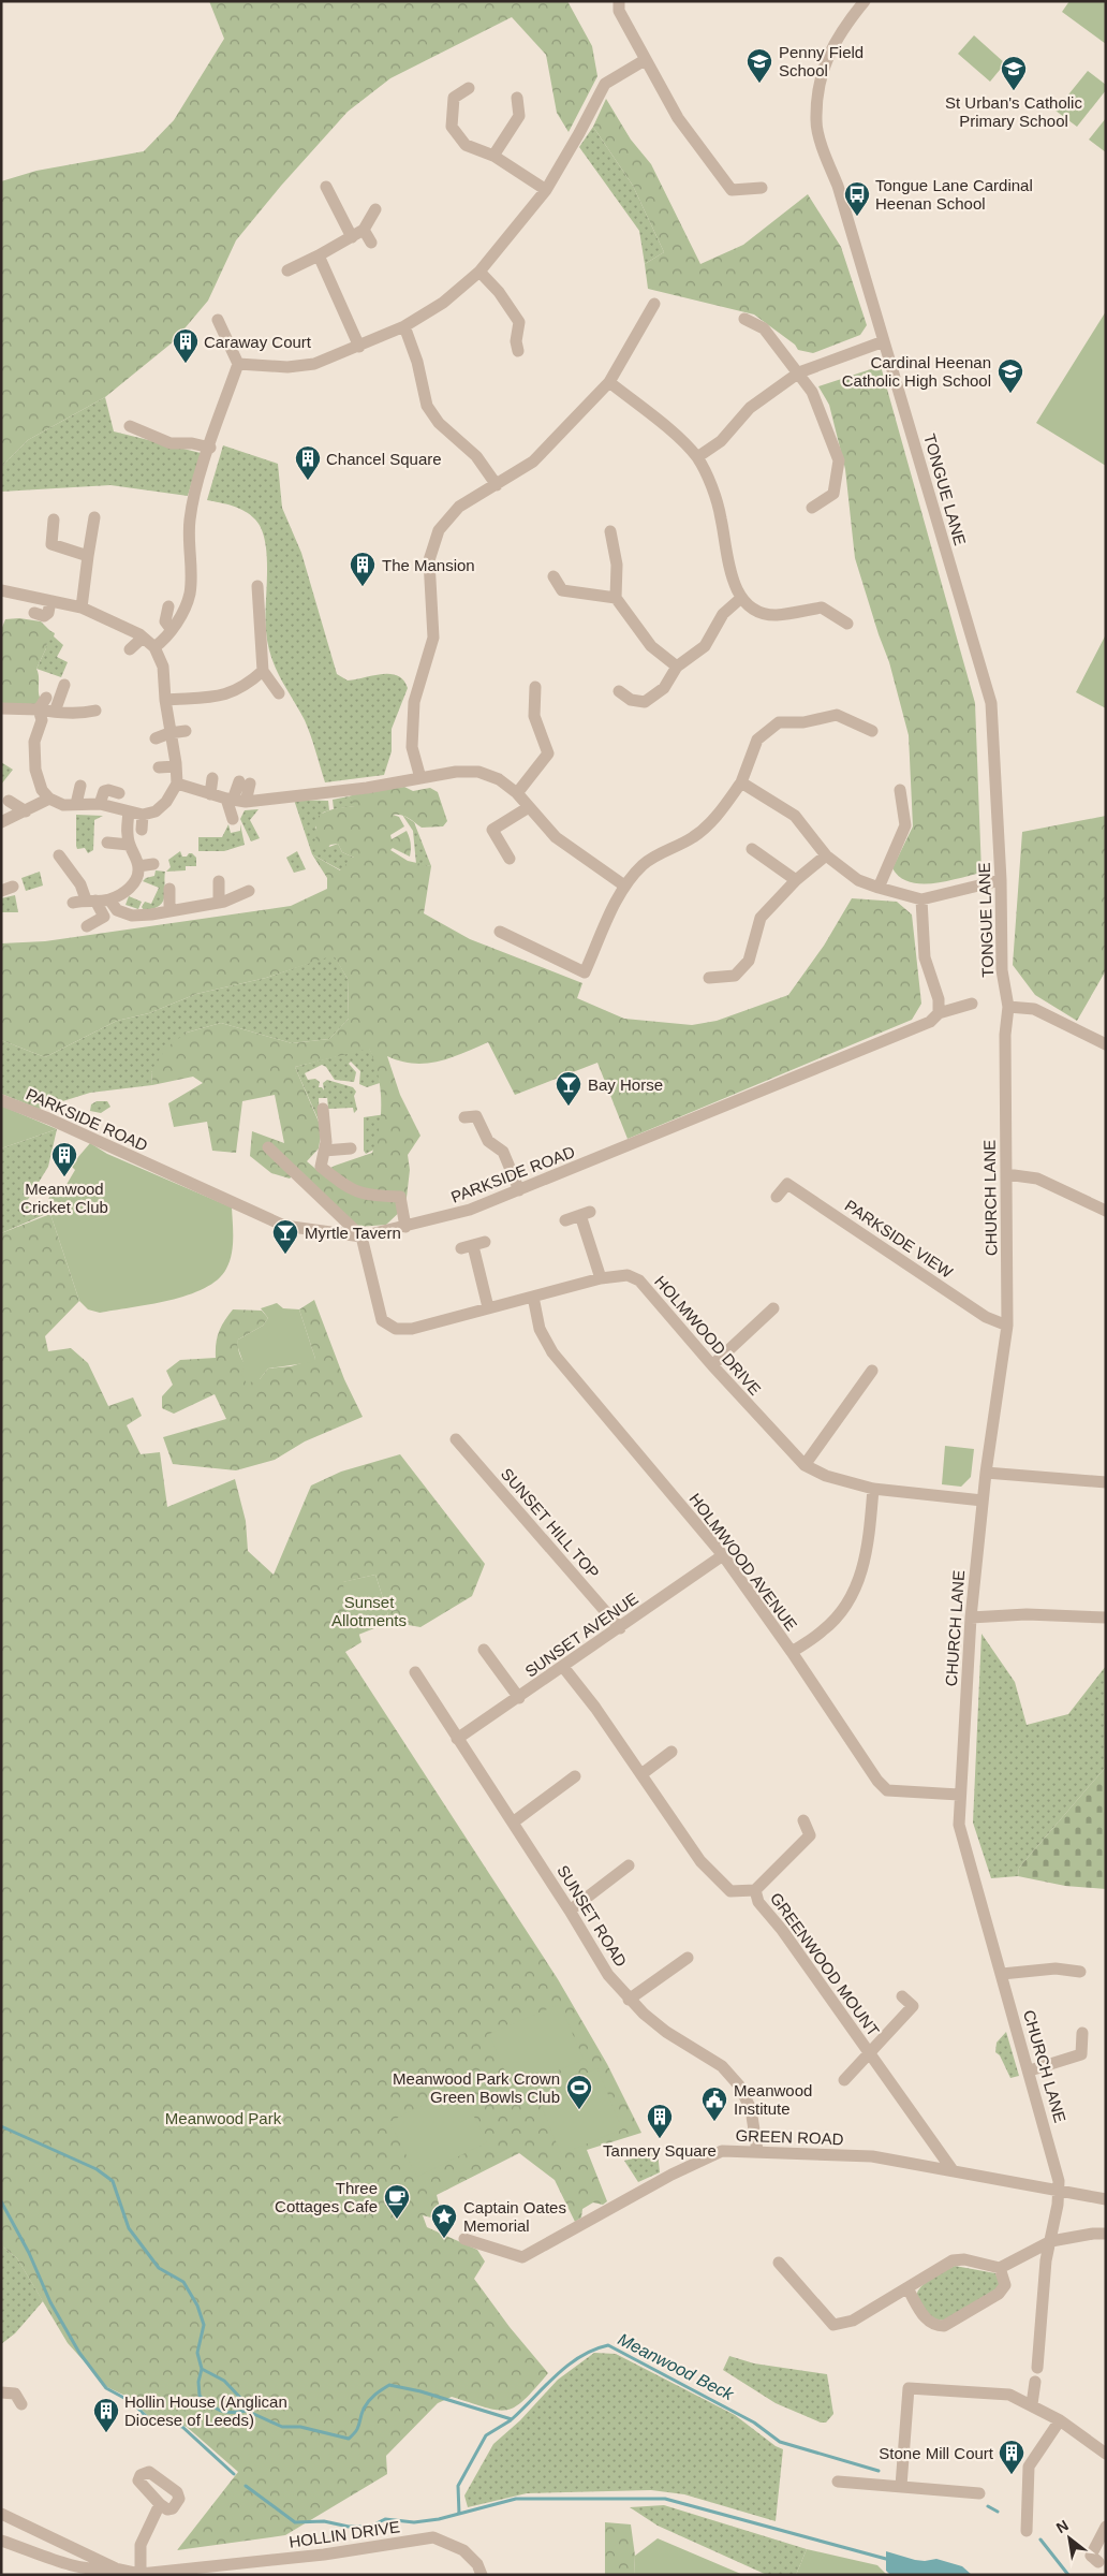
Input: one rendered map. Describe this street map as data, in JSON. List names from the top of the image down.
{
  "streets": {
    "street": [
      "TONGUE LANE",
      "PARKSIDE ROAD",
      "CHURCH LANE",
      "PARKSIDE VIEW",
      "HOLMWOOD DRIVE",
      "SUNSET HILL TOP",
      "HOLMWOOD AVENUE",
      "SUNSET AVENUE",
      "SUNSET ROAD",
      "GREENWOOD MOUNT",
      "GREEN ROAD",
      "HOLLIN DRIVE"
    ]
  },
  "crossings": [
    ["TONGUE LANE", "CHURCH LANE"],
    ["PARKSIDE ROAD", "HOLMWOOD DRIVE"],
    ["CHURCH LANE", "PARKSIDE VIEW"],
    ["CHURCH LANE", "HOLMWOOD DRIVE"],
    ["CHURCH LANE", "HOLMWOOD AVENUE"],
    ["CHURCH LANE", "GREEN ROAD"],
    ["HOLMWOOD DRIVE", "HOLMWOOD AVENUE"],
    ["SUNSET HILL TOP", "SUNSET AVENUE"],
    ["HOLMWOOD AVENUE", "SUNSET AVENUE"],
    ["SUNSET AVENUE", "SUNSET ROAD"],
    ["SUNSET AVENUE", "GREENWOOD MOUNT"],
    ["SUNSET ROAD", "GREEN ROAD"],
    ["GREENWOOD MOUNT", "GREEN ROAD"]
  ],
  "water": ["Meanwood Beck"],
  "parks": ["Sunset Allotments", "Meanwood Park"],
  "places": {
    "school or university": ["Penny Field School", "St Urban's Catholic Primary School", "Cardinal Heenan Catholic High School"],
    "bus stop": ["Tongue Lane Cardinal Heenan School"],
    "building": [
      "Caraway Court",
      "Chancel Square",
      "The Mansion",
      "Meanwood Cricket Club",
      "Tannery Square",
      "Hollin House (Anglican Diocese of Leeds)",
      "Stone Mill Court"
    ],
    "bar": ["Bay Horse", "Myrtle Tavern"],
    "sports": ["Meanwood Park Crown Green Bowls Club"],
    "public building": ["Meanwood Institute"],
    "cafe": ["Three Cottages Cafe"],
    "place": ["Captain Oates Memorial"]
  },
  "north": "top left"
}
